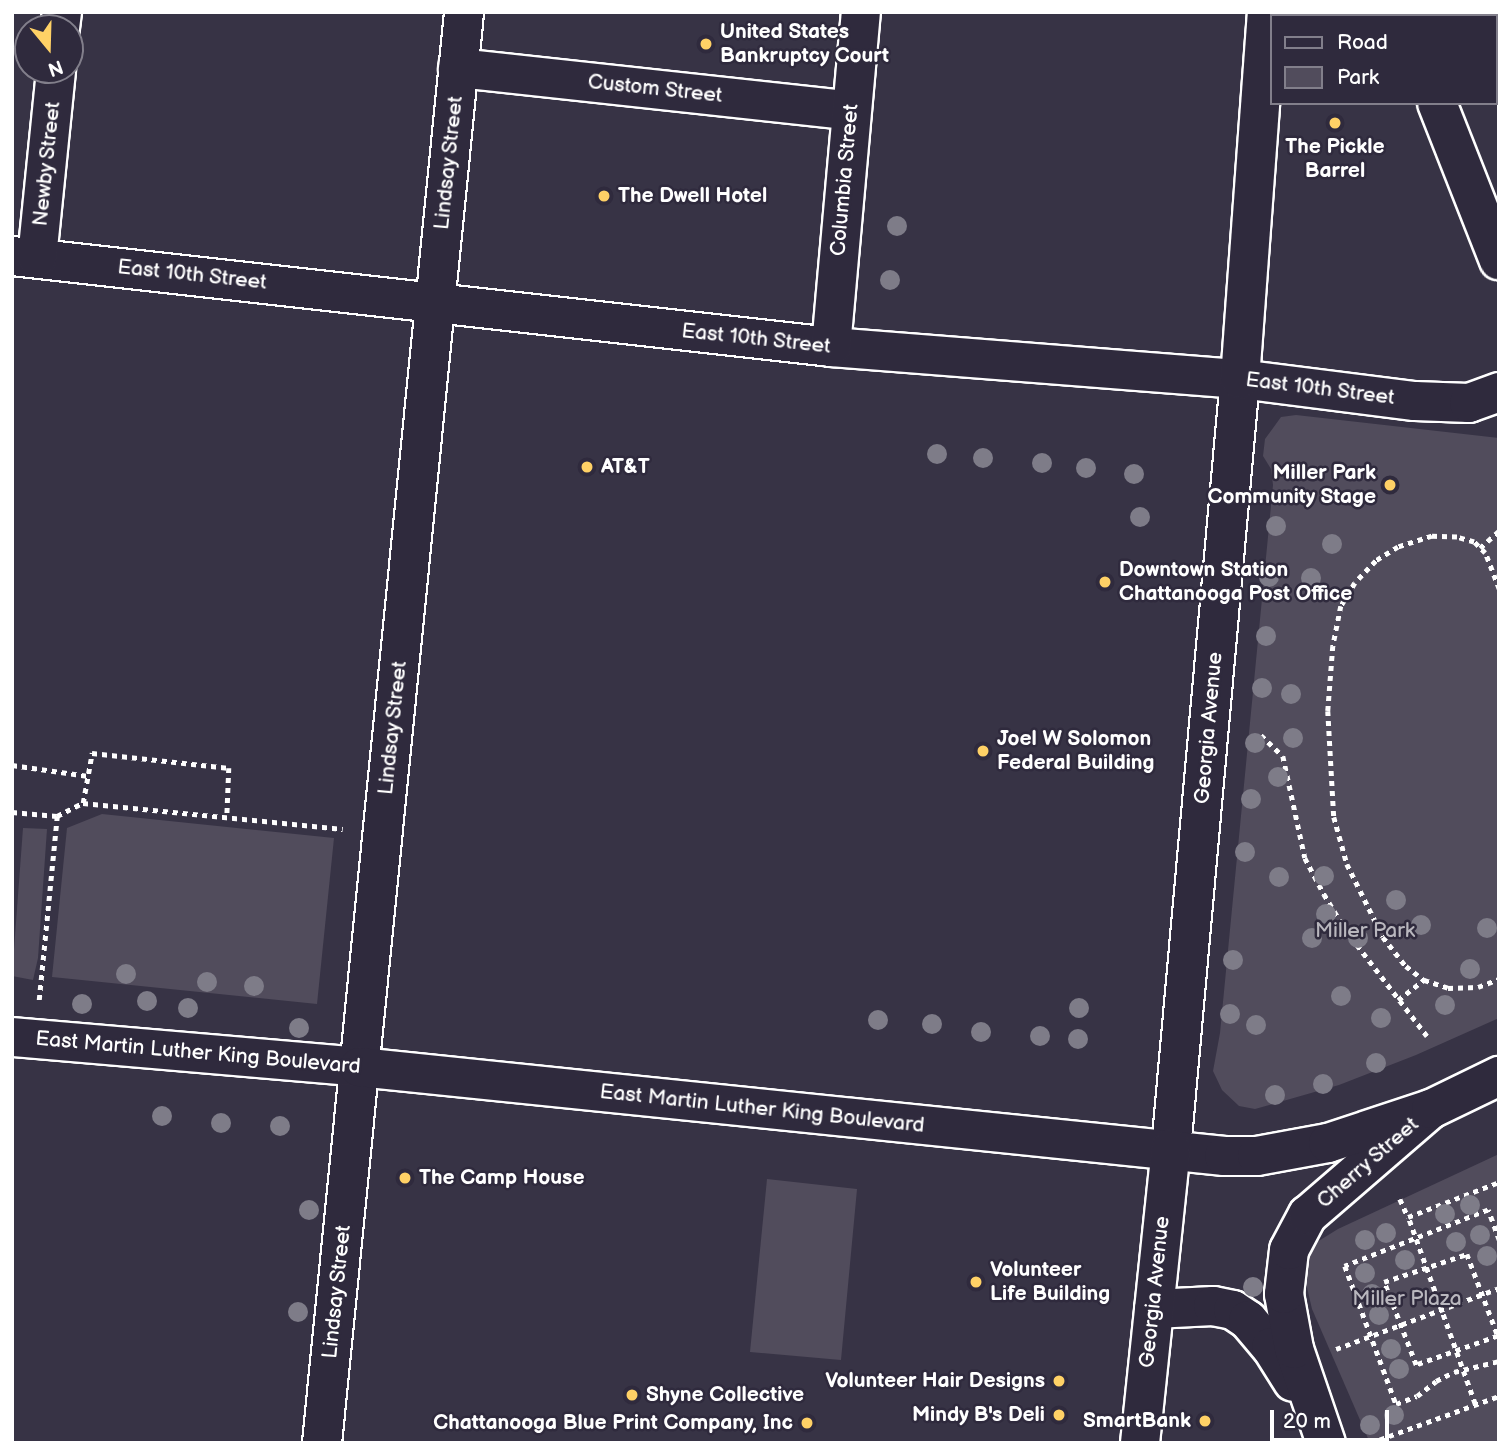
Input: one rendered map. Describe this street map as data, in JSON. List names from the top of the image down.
{
  "streets": {
    "street": [
      "Custom Street",
      "Lindsay Street",
      "Newby Street",
      "Columbia Street",
      "East 10th Street",
      "Georgia Avenue",
      "East Martin Luther King Boulevard",
      "Cherry Street"
    ]
  },
  "crossings": [
    ["Custom Street", "Lindsay Street"],
    ["Custom Street", "Columbia Street"],
    ["Lindsay Street", "East 10th Street"],
    ["Lindsay Street", "East Martin Luther King Boulevard"],
    ["Newby Street", "East 10th Street"],
    ["Columbia Street", "East 10th Street"],
    ["East 10th Street", "Georgia Avenue"],
    ["Georgia Avenue", "East Martin Luther King Boulevard"],
    ["Georgia Avenue", "Cherry Street"],
    ["East Martin Luther King Boulevard", "Cherry Street"]
  ],
  "parks": ["Miller Park", "Miller Plaza"],
  "places": [
    "United States Bankruptcy Court",
    "The Pickle Barrel",
    "The Dwell Hotel",
    "AT&T",
    "Miller Park Community Stage",
    "Downtown Station Chattanooga Post Office",
    "Joel W Solomon Federal Building",
    "The Camp House",
    "Volunteer Life Building",
    "Volunteer Hair Designs",
    "Shyne Collective",
    "Mindy B's Deli",
    "SmartBank",
    "Chattanooga Blue Print Company, Inc"
  ],
  "legend": ["Road", "Park"],
  "scale_bar": "20 m",
  "north": "bottom"
}
